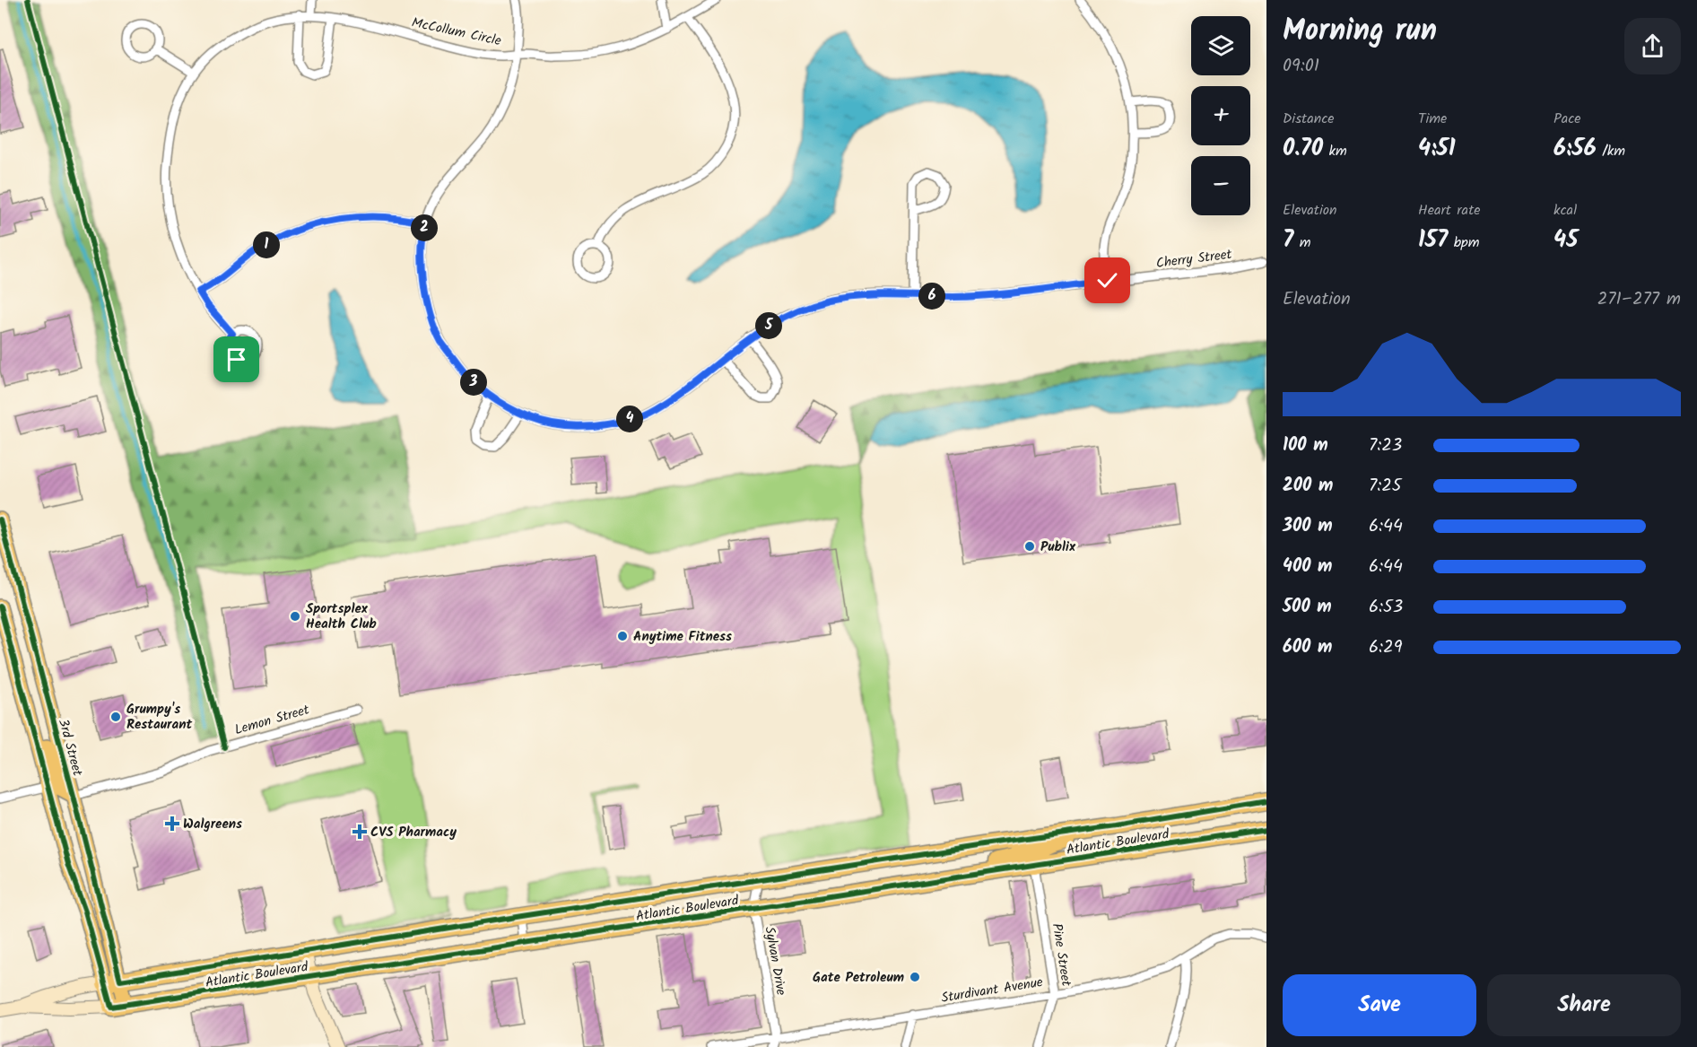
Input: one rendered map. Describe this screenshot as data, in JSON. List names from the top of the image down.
{
  "streets": {
    "highway": ["Atlantic Boulevard"],
    "main road": ["3rd Street"],
    "street": [
      "McCollum Circle",
      "Cherry Street",
      "Lemon Street",
      "Pine Street",
      "Sylvan Drive",
      "Sturdivant Avenue"
    ]
  },
  "crossings": [
    ["McCollum Circle", "Cherry Street"],
    ["Lemon Street", "3rd Street"],
    ["3rd Street", "Atlantic Boulevard"],
    ["Atlantic Boulevard", "Pine Street"],
    ["Atlantic Boulevard", "Sylvan Drive"],
    ["Pine Street", "Sturdivant Avenue"],
    ["Sylvan Drive", "Sturdivant Avenue"]
  ],
  "places": {
    "other": [
      "Publix",
      "Sportsplex Health Club",
      "Anytime Fitness",
      "Grumpy's Restaurant",
      "Gate Petroleum"
    ],
    "health": ["Walgreens", "CVS Pharmacy"]
  },
  "page": {
    "heading": ["Morning run", "09:01"],
    "map_buttons": ["+", "−"],
    "stats": [
      ["Distance", "0.70 km"],
      ["Time", "4:51"],
      ["Pace", "6:56 /km"],
      ["Elevation", "7 m"],
      ["Heart rate", "157 bpm"],
      ["kcal", "45"]
    ],
    "pins": [
      "2",
      "1",
      "6",
      "5",
      "3",
      "4"
    ],
    "chart": ["Elevation", "271–277 m"],
    "list": [
      {
        "name": "100 m",
        "note": "7:23"
      },
      {
        "name": "200 m",
        "note": "7:25"
      },
      {
        "name": "300 m",
        "note": "6:44"
      },
      {
        "name": "400 m",
        "note": "6:44"
      },
      {
        "name": "500 m",
        "note": "6:53"
      },
      {
        "name": "600 m",
        "note": "6:29"
      }
    ],
    "buttons": ["Save", "Share"]
  }
}
